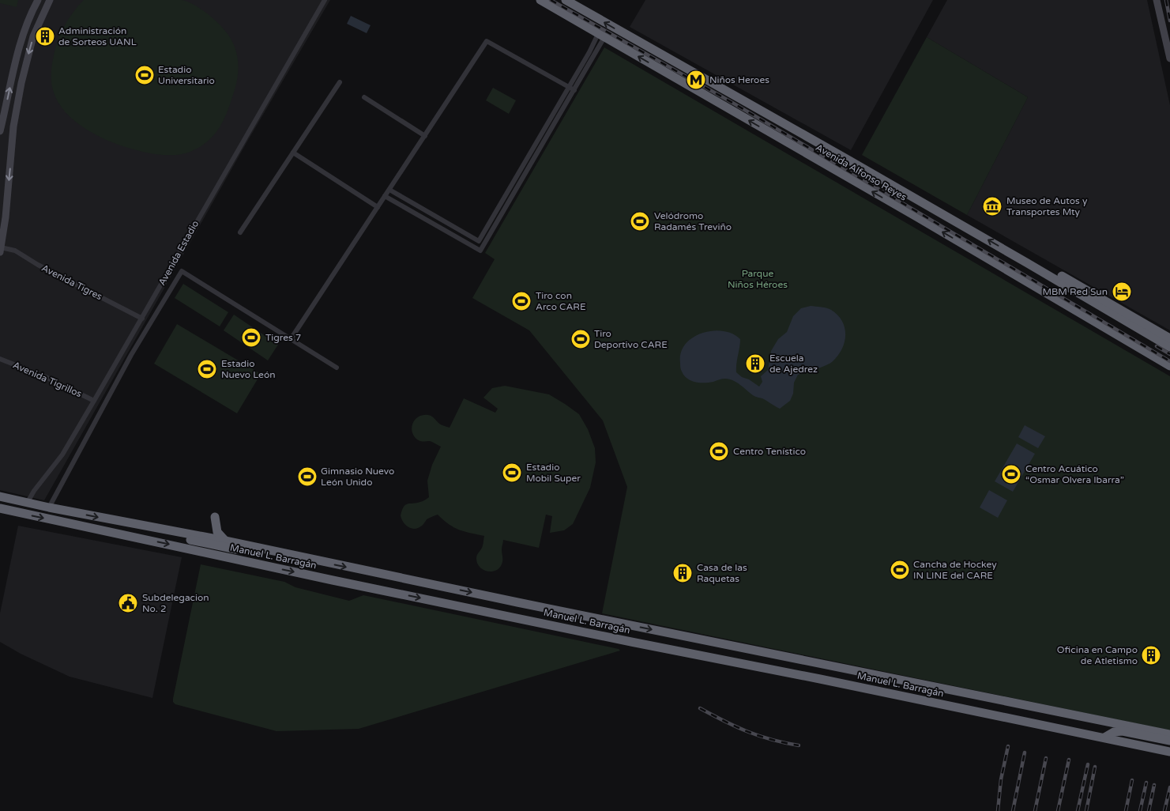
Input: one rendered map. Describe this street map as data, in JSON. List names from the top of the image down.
{
  "streets": {
    "highway": ["Avenida Alfonso Reyes", "Manuel L. Barragán"],
    "street": ["Avenida Estadio", "Avenida Tigres", "Avenida Tigrillos"]
  },
  "crossings": [
    ["Avenida Estadio", "Avenida Tigres"],
    ["Avenida Estadio", "Avenida Tigrillos"],
    ["Avenida Estadio", "Manuel L. Barragán"]
  ],
  "one_way": ["Avenida Alfonso Reyes", "Manuel L. Barragán"],
  "parks": ["Parque Niños Héroes"],
  "places": {
    "building": [
      "Administración de Sorteos UANL",
      "Escuela de Ajedrez",
      "Casa de las Raquetas",
      "Oficina en Campo de Atletismo"
    ],
    "sports": [
      "Estadio Universitario",
      "Velódromo Radamés Treviño",
      "Tiro con Arco CARE",
      "Tigres 7",
      "Tiro Deportivo CARE",
      "Estadio Nuevo León",
      "Centro Tenístico",
      "Estadio Mobil Super",
      "Centro Acuático “Osmar Olvera Ibarra”",
      "Gimnasio Nuevo León Unido",
      "Cancha de Hockey IN LINE del CARE"
    ],
    "metro station": ["Niños Heroes"],
    "museum": ["Museo de Autos y Transportes Mty"],
    "hotel": ["MBM Red Sun"],
    "public building": ["Subdelegacion No. 2"]
  }
}
